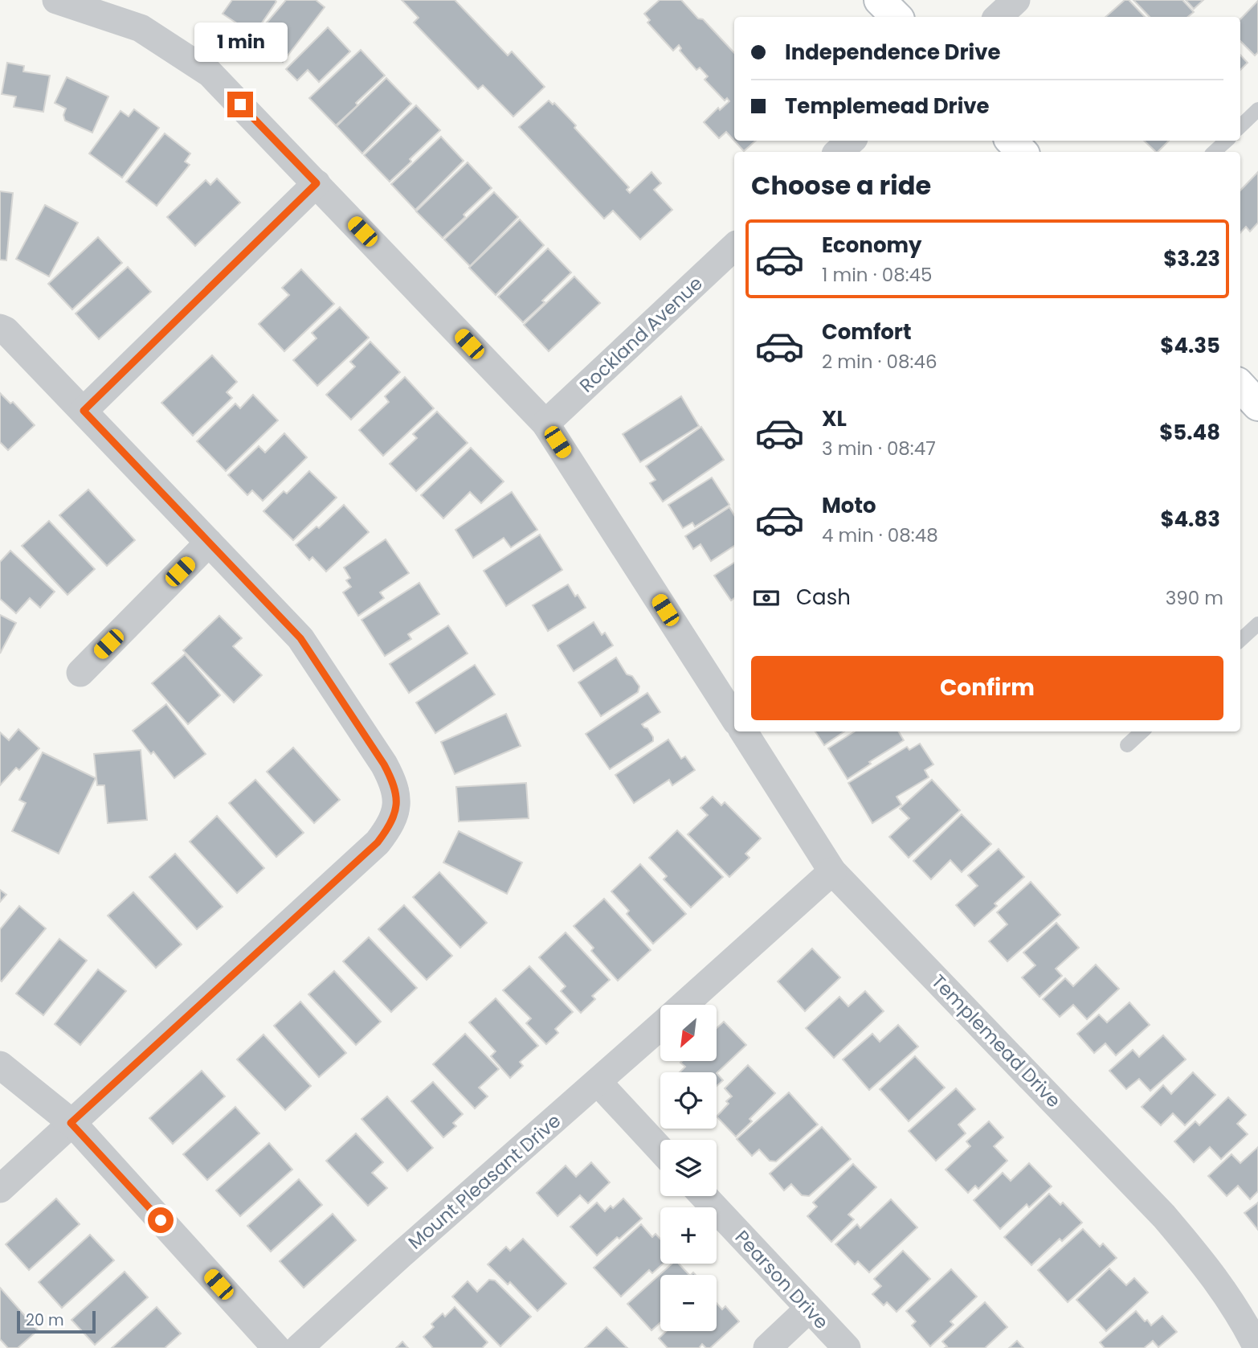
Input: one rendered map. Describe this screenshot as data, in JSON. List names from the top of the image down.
{
  "streets": {
    "street": [
      "Rockland Avenue",
      "Templemead Drive",
      "Mount Pleasant Drive",
      "Pearson Drive"
    ]
  },
  "crossings": [
    ["Templemead Drive", "Mount Pleasant Drive"]
  ],
  "scale_bar": "20 m",
  "north": "bottom left",
  "page": {
    "banner": ["Independence Drive", "Templemead Drive"],
    "bubble": "1 min",
    "heading": "Choose a ride",
    "list": [
      {
        "name": "Economy",
        "note": "1 min · 08:45",
        "value": "$3.23"
      },
      {
        "name": "Comfort",
        "note": "2 min · 08:46",
        "value": "$4.35"
      },
      {
        "name": "XL",
        "note": "3 min · 08:47",
        "value": "$5.48"
      },
      {
        "name": "Moto",
        "note": "4 min · 08:48",
        "value": "$4.83"
      }
    ],
    "pay": ["Cash", "390 m"],
    "buttons": "Confirm",
    "map_buttons": ["+", "−"],
    "scale": "20 m"
  }
}
